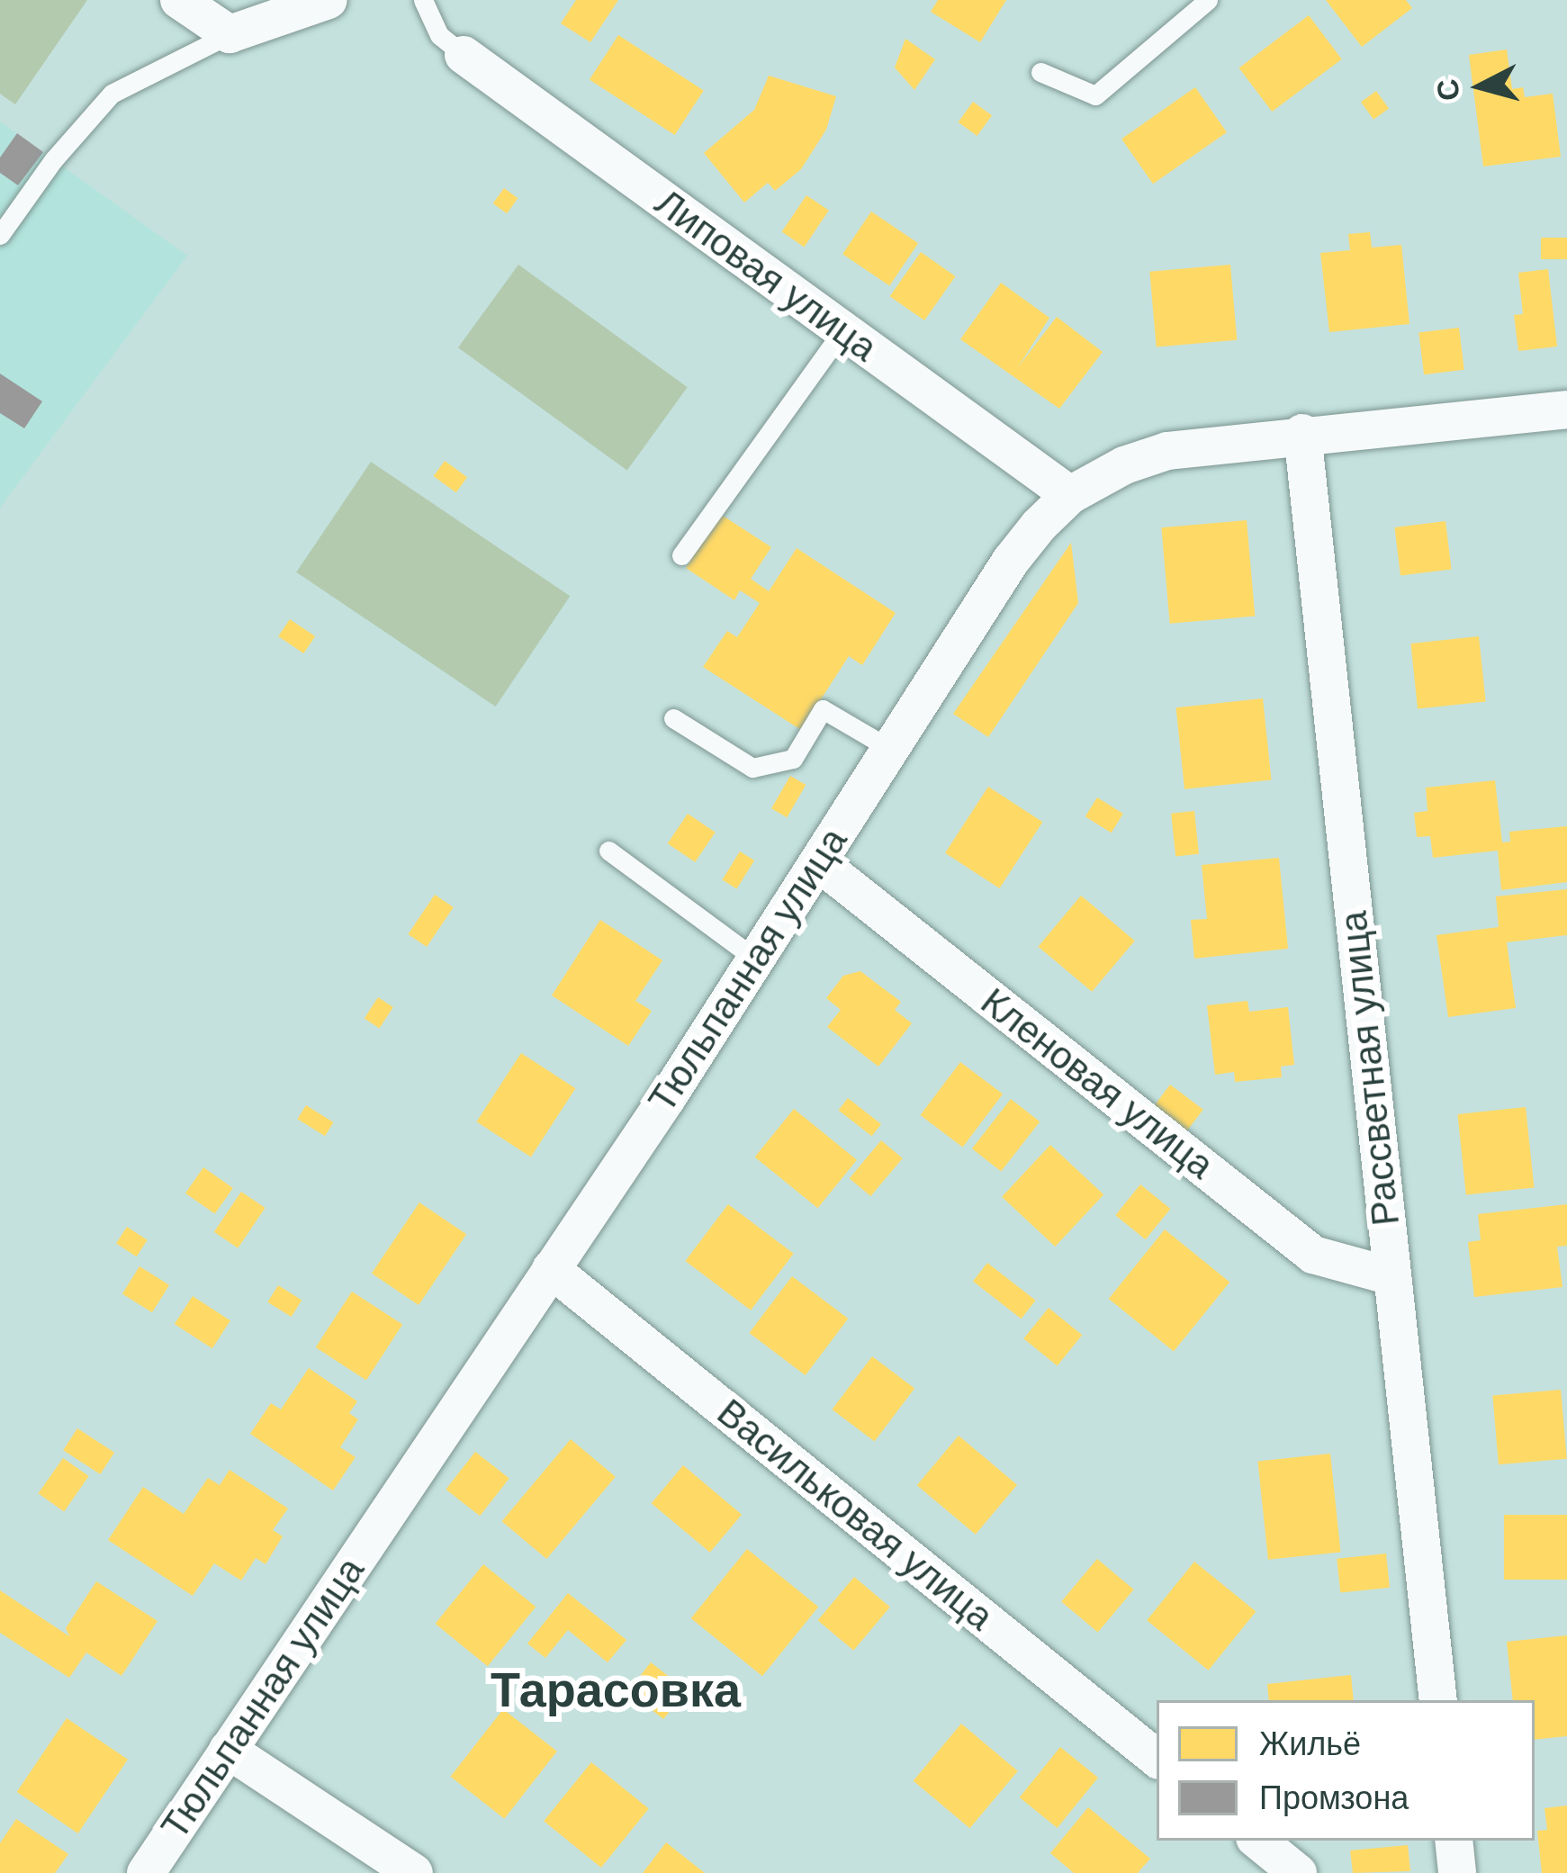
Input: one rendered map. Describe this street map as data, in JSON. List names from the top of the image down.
{
  "streets": {
    "street": [
      "Липовая улица",
      "Тюльпанная улица",
      "Рассветная улица",
      "Кленовая улица",
      "Васильковая улица"
    ]
  },
  "crossings": [
    ["Липовая улица", "Тюльпанная улица"],
    ["Тюльпанная улица", "Рассветная улица"],
    ["Тюльпанная улица", "Кленовая улица"],
    ["Тюльпанная улица", "Васильковая улица"],
    ["Рассветная улица", "Кленовая улица"]
  ],
  "districts": ["Тарасовка"],
  "legend": ["Жильё", "Промзона"],
  "north": "left"
}
